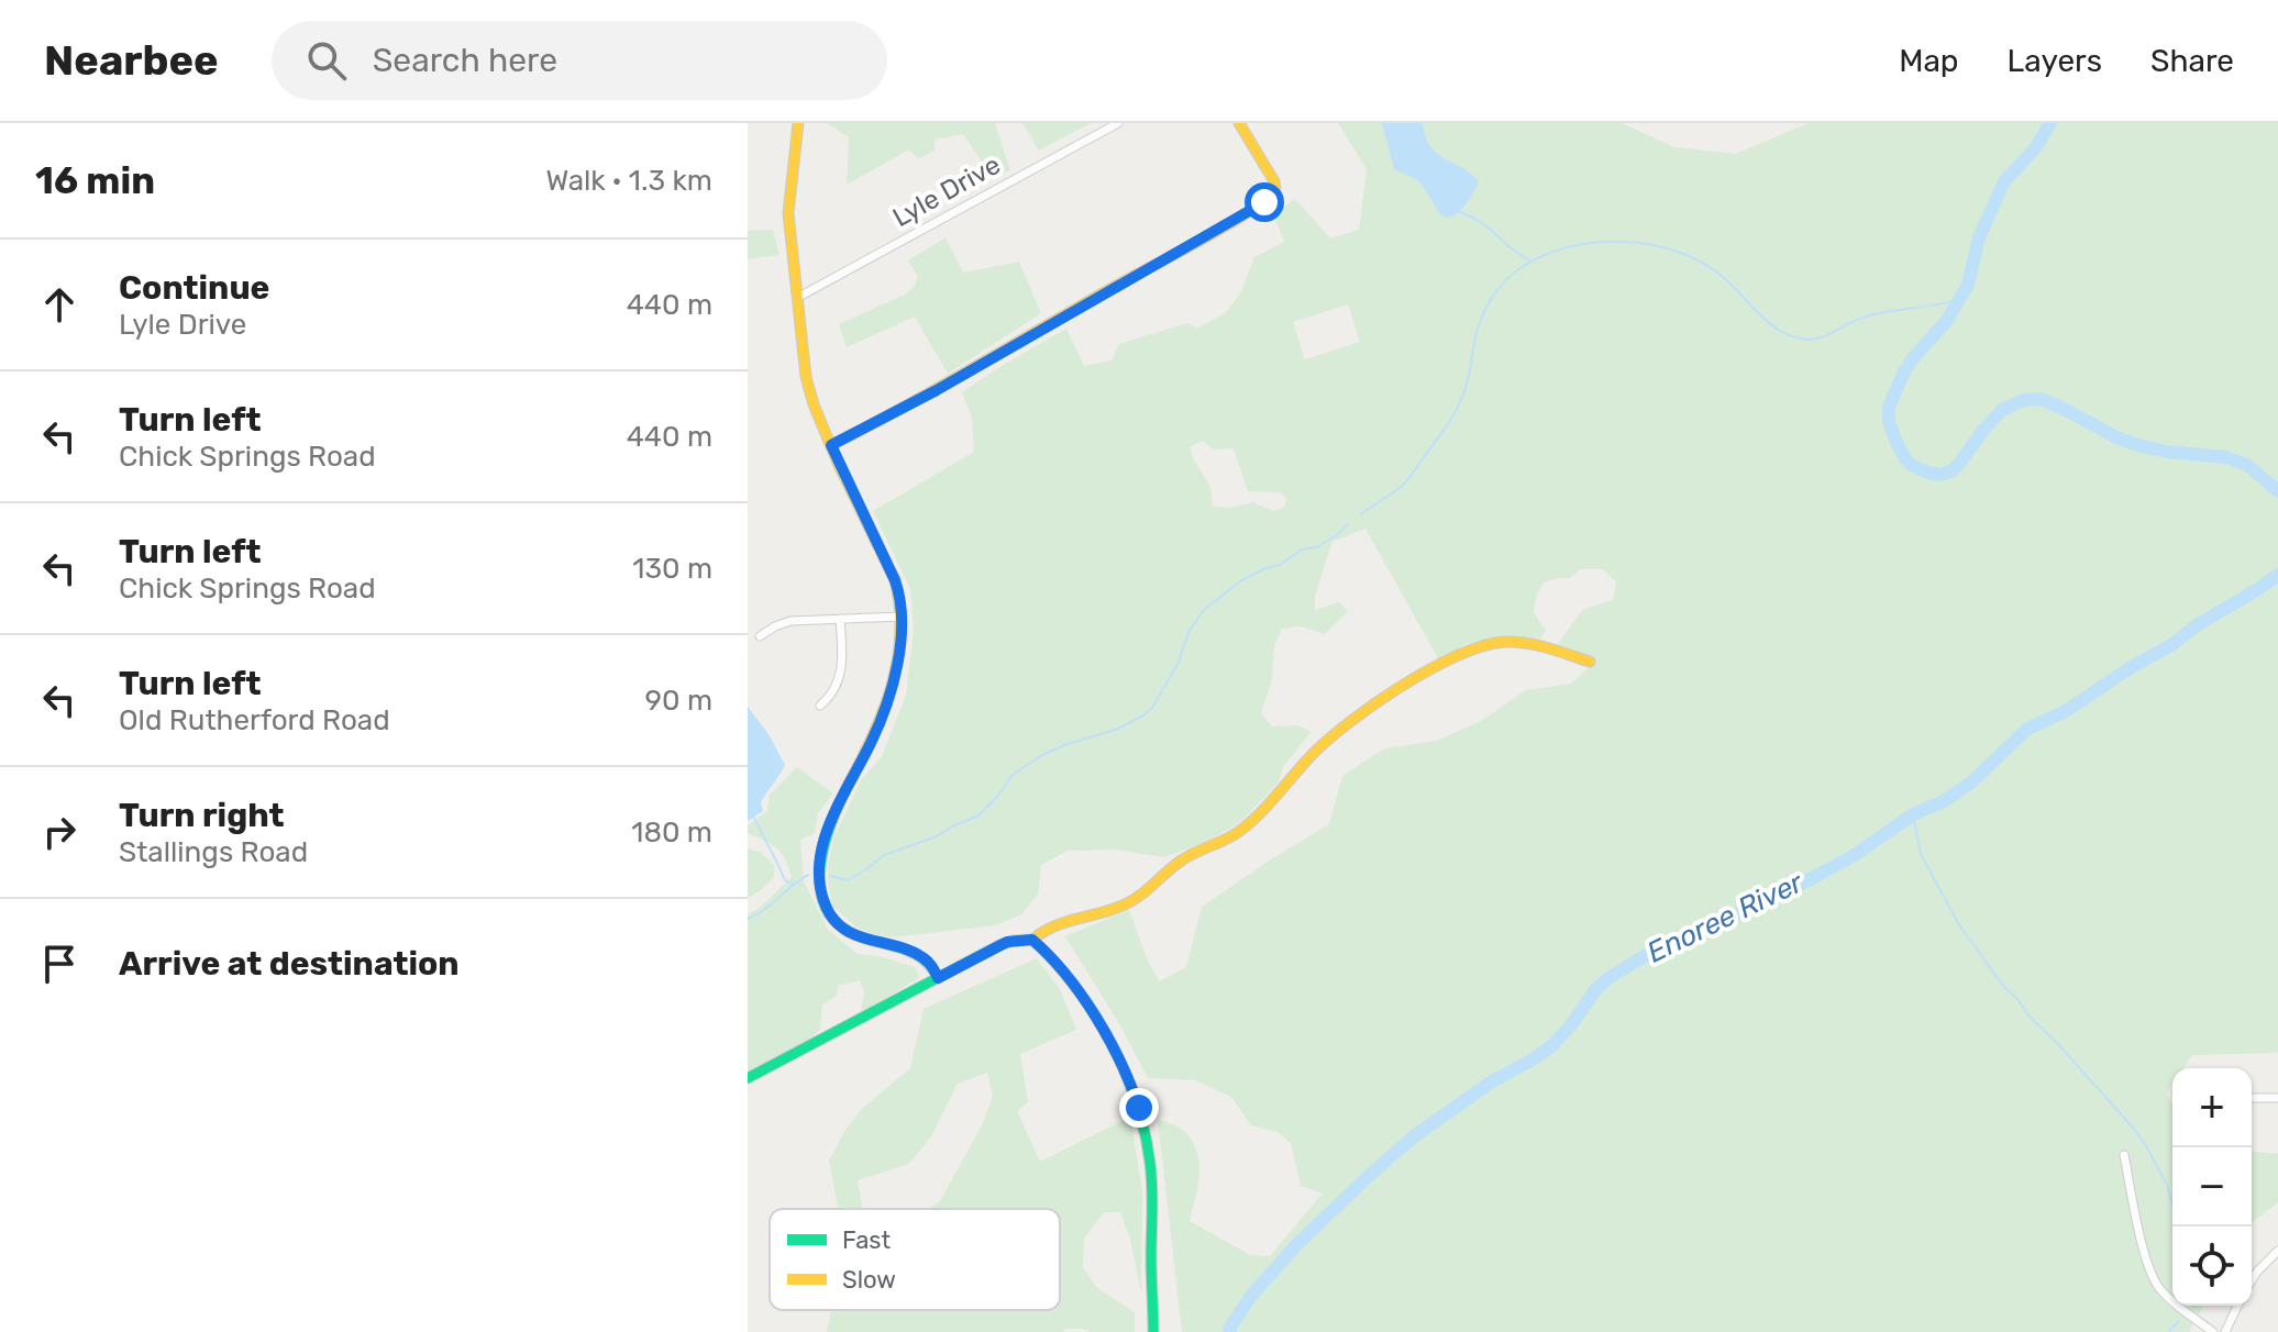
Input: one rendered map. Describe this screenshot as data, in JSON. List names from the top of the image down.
{
  "streets": {
    "street": ["Lyle Drive"]
  },
  "water": ["Enoree River"],
  "legend": ["Fast", "Slow"],
  "page": {
    "header": "Nearbee",
    "search": "Search here",
    "nav": ["Map", "Layers", "Share"],
    "heading": ["16 min", "Walk · 1.3 km"],
    "list": [
      ["Continue", "Lyle Drive", "440 m"],
      ["Turn left", "Chick Springs Road", "440 m"],
      ["Turn left", "Chick Springs Road", "130 m"],
      ["Turn left", "Old Rutherford Road", "90 m"],
      ["Turn right", "Stallings Road", "180 m"],
      "Arrive at destination"
    ],
    "map_buttons": ["+", "−"]
  }
}
